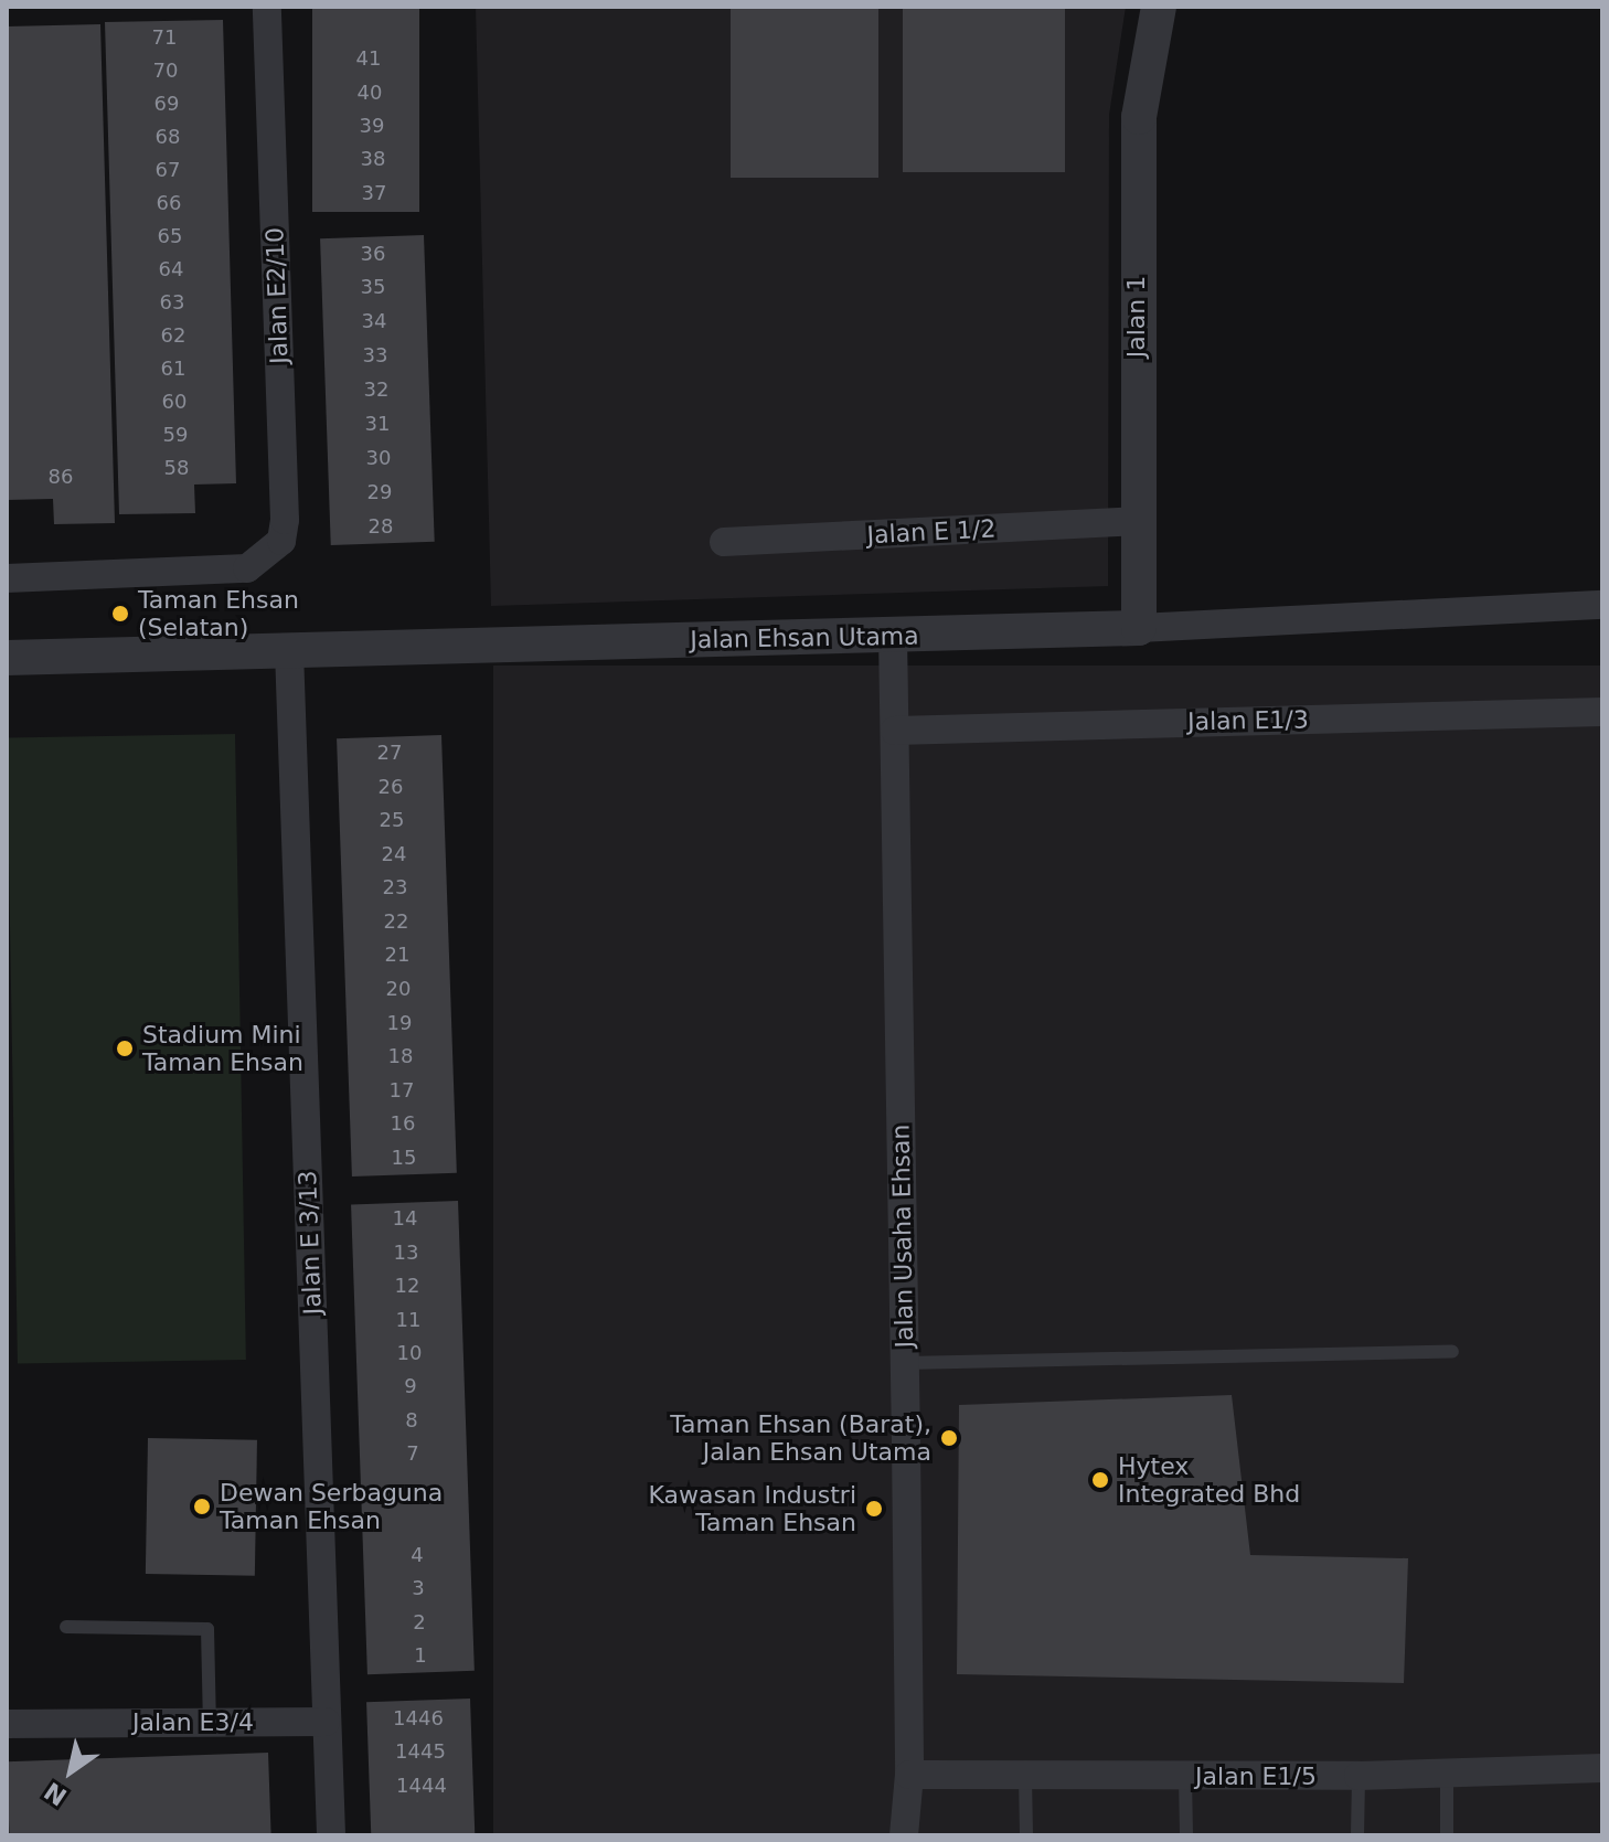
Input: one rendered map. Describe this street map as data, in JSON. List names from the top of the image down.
{
  "streets": {
    "street": [
      "Jalan E2/10",
      "Jalan 1",
      "Jalan E 1/2",
      "Jalan Ehsan Utama",
      "Jalan E1/3",
      "Jalan Usaha Ehsan",
      "Jalan E 3/13",
      "Jalan E3/4",
      "Jalan E1/5"
    ]
  },
  "crossings": [
    ["Jalan 1", "Jalan E 1/2"],
    ["Jalan 1", "Jalan Ehsan Utama"],
    ["Jalan Ehsan Utama", "Jalan Usaha Ehsan"],
    ["Jalan Ehsan Utama", "Jalan E 3/13"],
    ["Jalan E1/3", "Jalan Usaha Ehsan"],
    ["Jalan Usaha Ehsan", "Jalan E1/5"],
    ["Jalan E 3/13", "Jalan E3/4"]
  ],
  "places": [
    "Taman Ehsan (Selatan)",
    "Stadium Mini Taman Ehsan",
    "Taman Ehsan (Barat), Jalan Ehsan Utama",
    "Hytex Integrated Bhd",
    "Dewan Serbaguna Taman Ehsan",
    "Kawasan Industri Taman Ehsan"
  ],
  "house_numbers": [
    "71",
    "41",
    "70",
    "40",
    "69",
    "39",
    "68",
    "38",
    "67",
    "37",
    "66",
    "65",
    "36",
    "64",
    "35",
    "63",
    "34",
    "62",
    "33",
    "61",
    "32",
    "60",
    "31",
    "59",
    "30",
    "58",
    "86",
    "29",
    "28",
    "27",
    "26",
    "25",
    "24",
    "23",
    "22",
    "21",
    "20",
    "19",
    "18",
    "17",
    "16",
    "15",
    "14",
    "13",
    "12",
    "11",
    "10",
    "9",
    "8",
    "7",
    "4",
    "3",
    "2",
    "1",
    "1446",
    "1445",
    "1444"
  ],
  "north": "bottom left"
}
